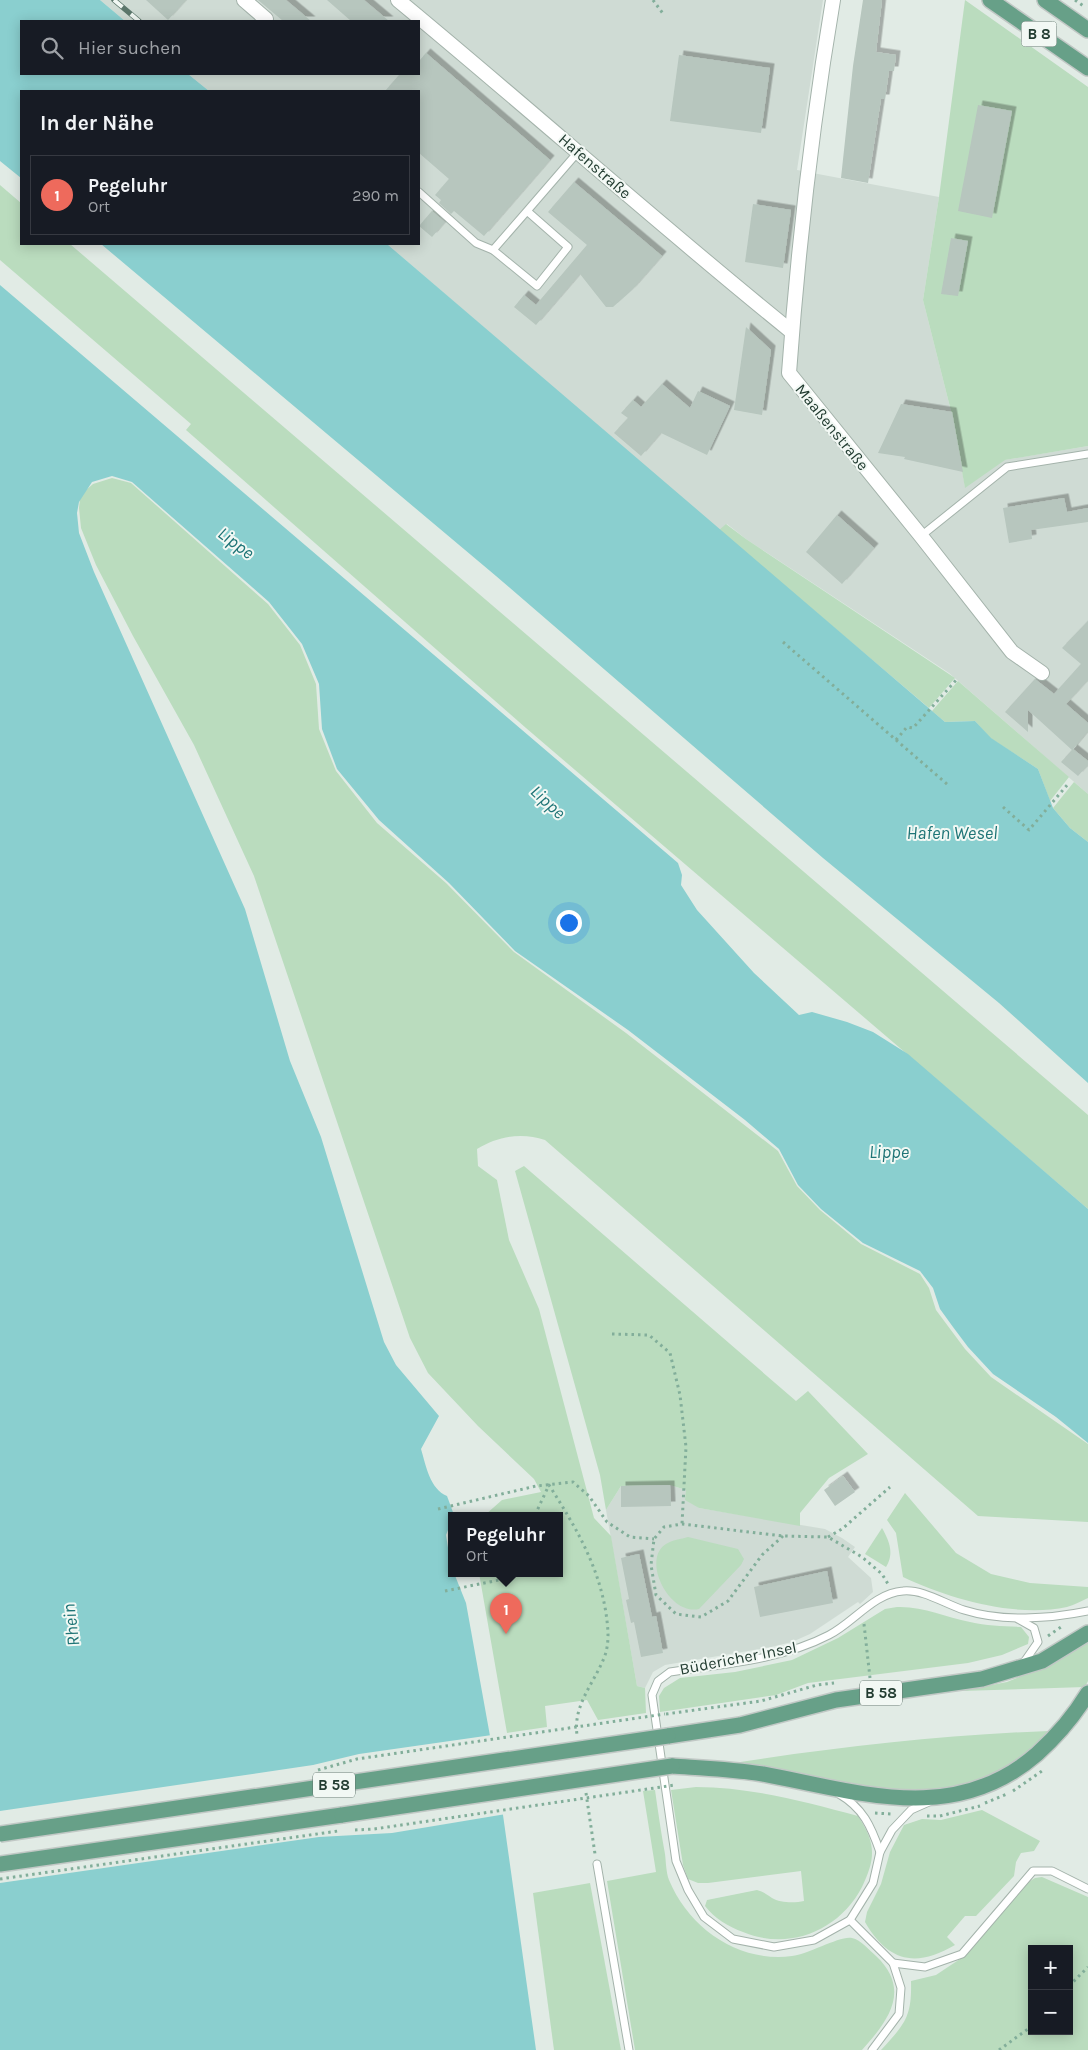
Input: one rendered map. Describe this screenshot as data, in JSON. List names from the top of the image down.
{
  "streets": {
    "main road": ["B 8", "B 58"],
    "street": ["Hafenstraße", "Maaßenstraße"],
    "lane": ["Büdericher Insel"]
  },
  "crossings": [
    ["Hafenstraße", "Maaßenstraße"]
  ],
  "water": ["Lippe", "Hafen Wesel", "Rhein"],
  "page": {
    "search": "Hier suchen",
    "heading": "In der Nähe",
    "list": [
      {
        "mark": "1",
        "name": "Pegeluhr",
        "note": "Ort",
        "value": "290 m"
      }
    ],
    "popup": ["Pegeluhr", "Ort"],
    "pins": "1",
    "map_buttons": ["+", "−"]
  }
}
